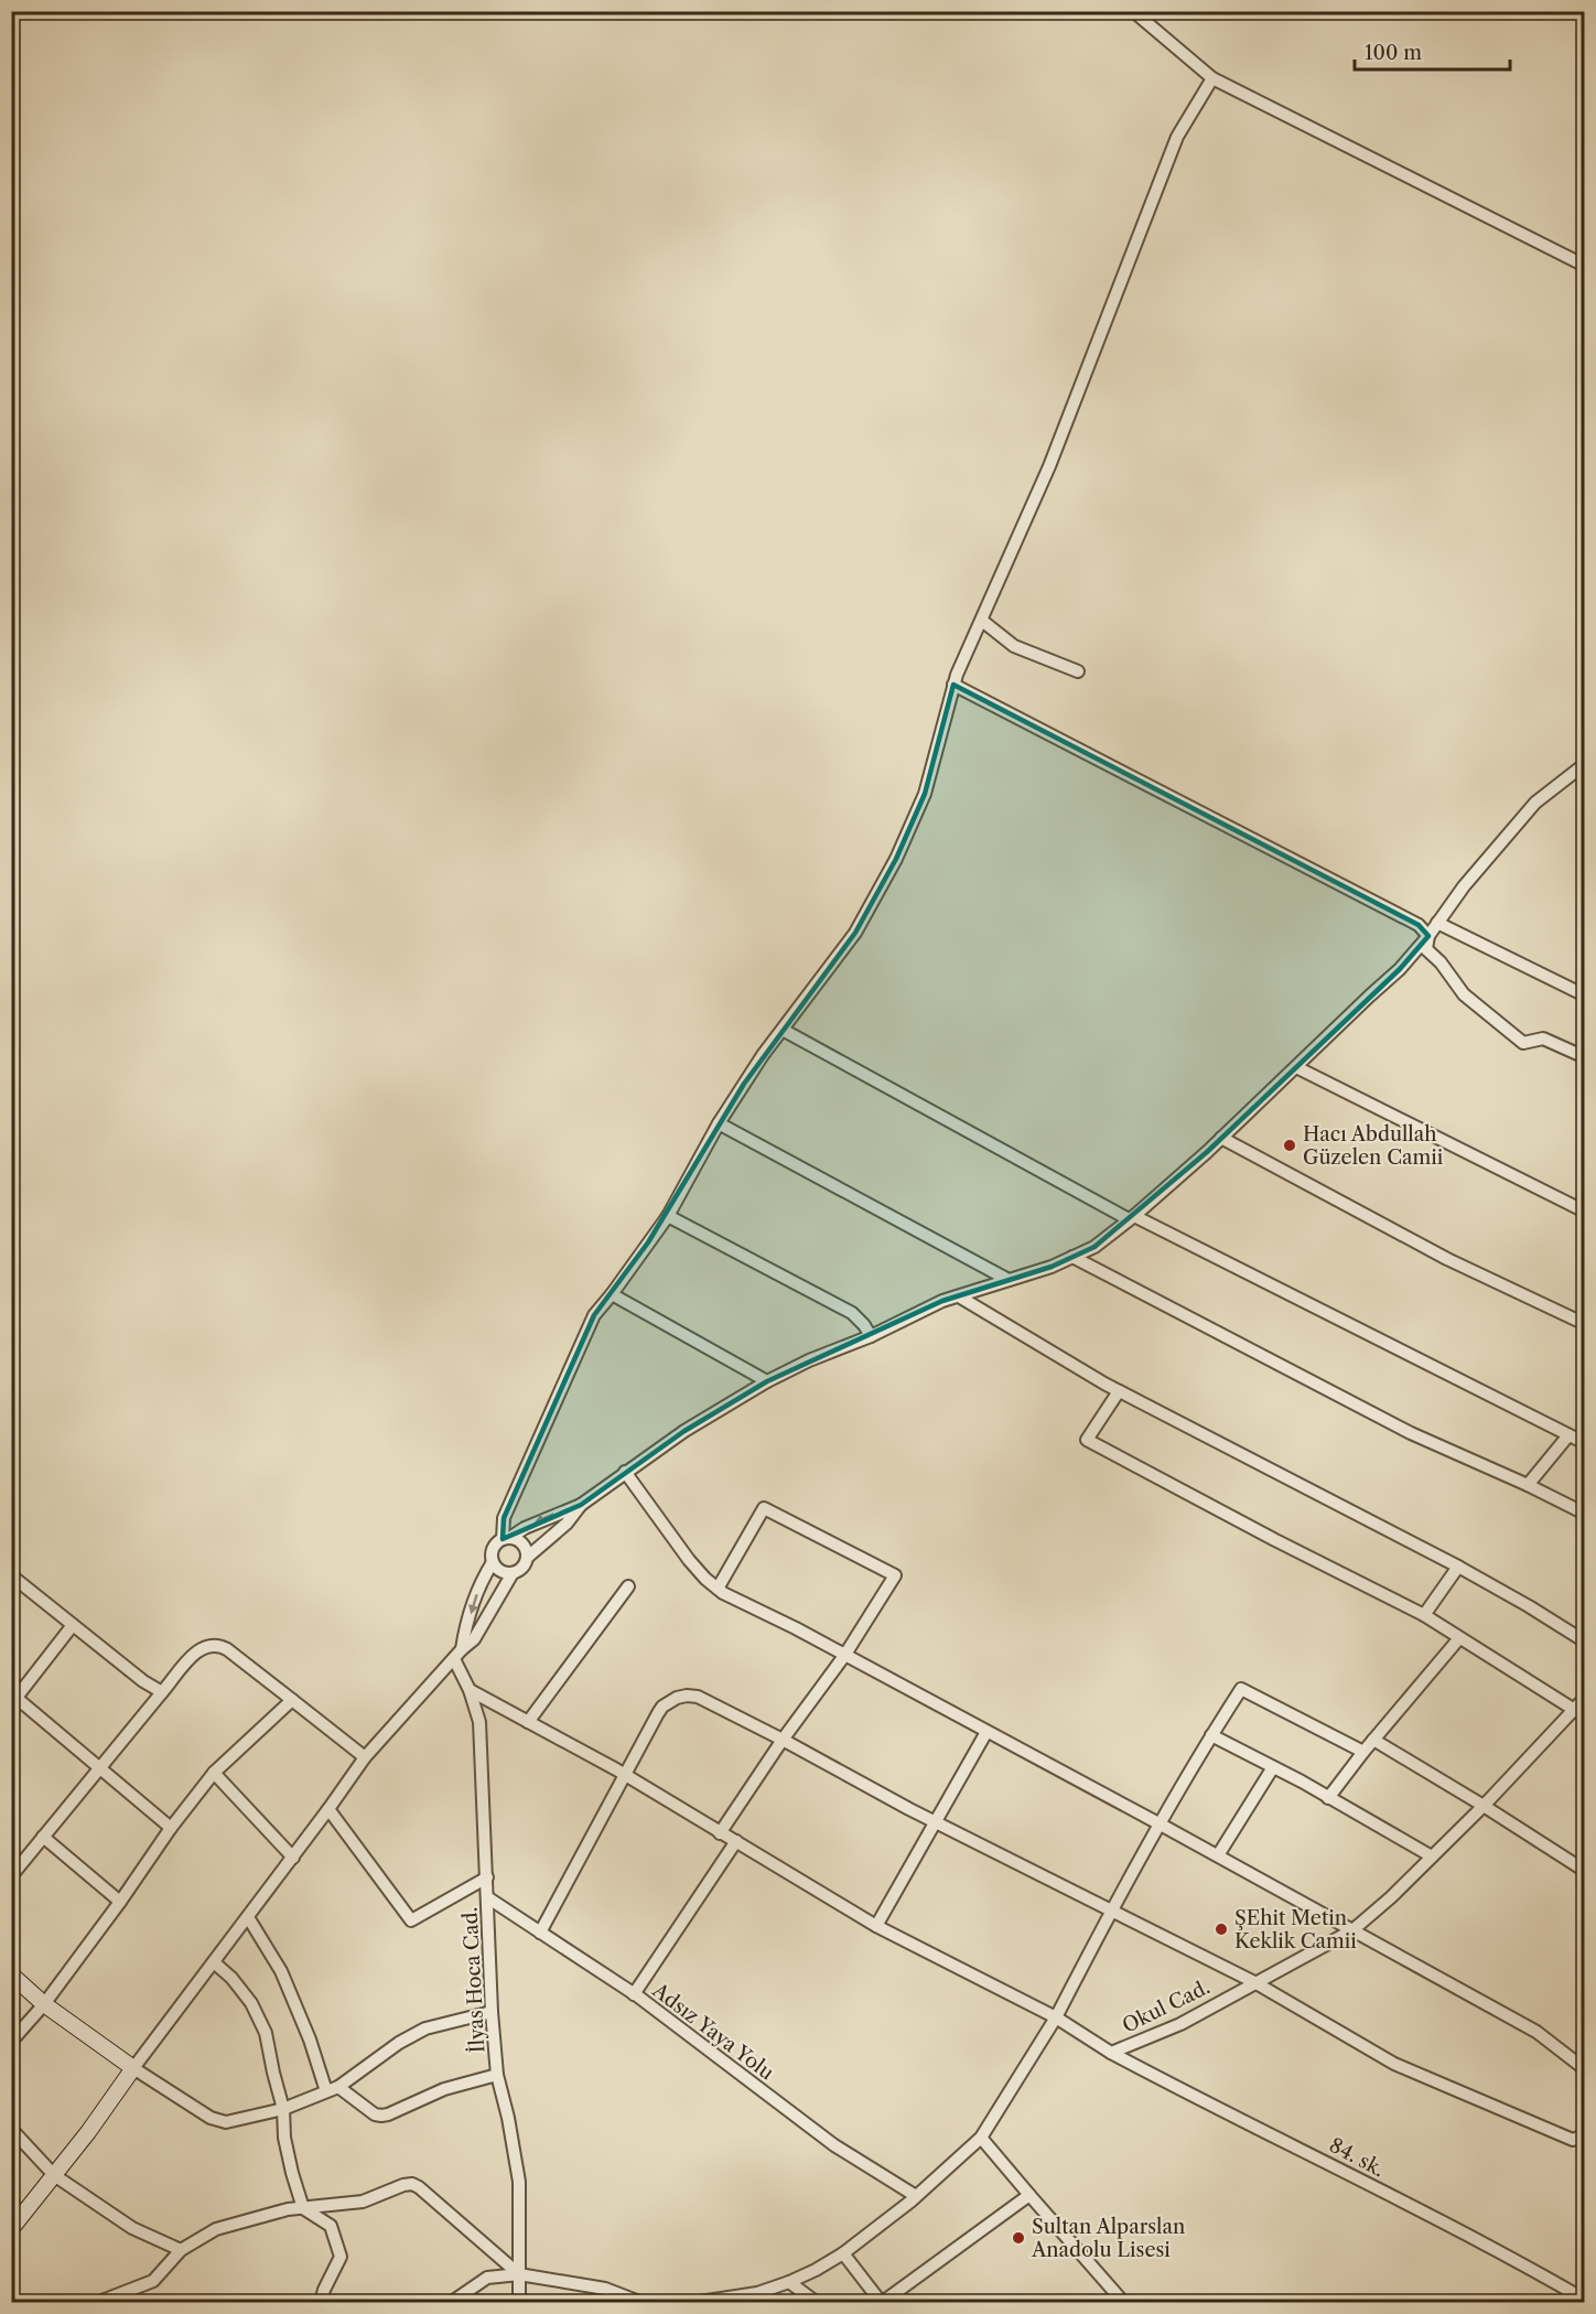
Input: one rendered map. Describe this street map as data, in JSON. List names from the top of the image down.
{
  "streets": {
    "street": [
      "İlyas Hoca Cad.",
      "Okul Cad.",
      "Adsız Yaya Yolu",
      "84. sk."
    ]
  },
  "crossings": [
    ["İlyas Hoca Cad.", "Okul Cad."],
    ["İlyas Hoca Cad.", "Adsız Yaya Yolu"],
    ["Okul Cad.", "84. sk."]
  ],
  "places": ["Hacı Abdullah Güzelen Camii", "ŞEhit Metin Keklik Camii", "Sultan Alparslan Anadolu Lisesi"],
  "scale_bar": "100 m"
}
